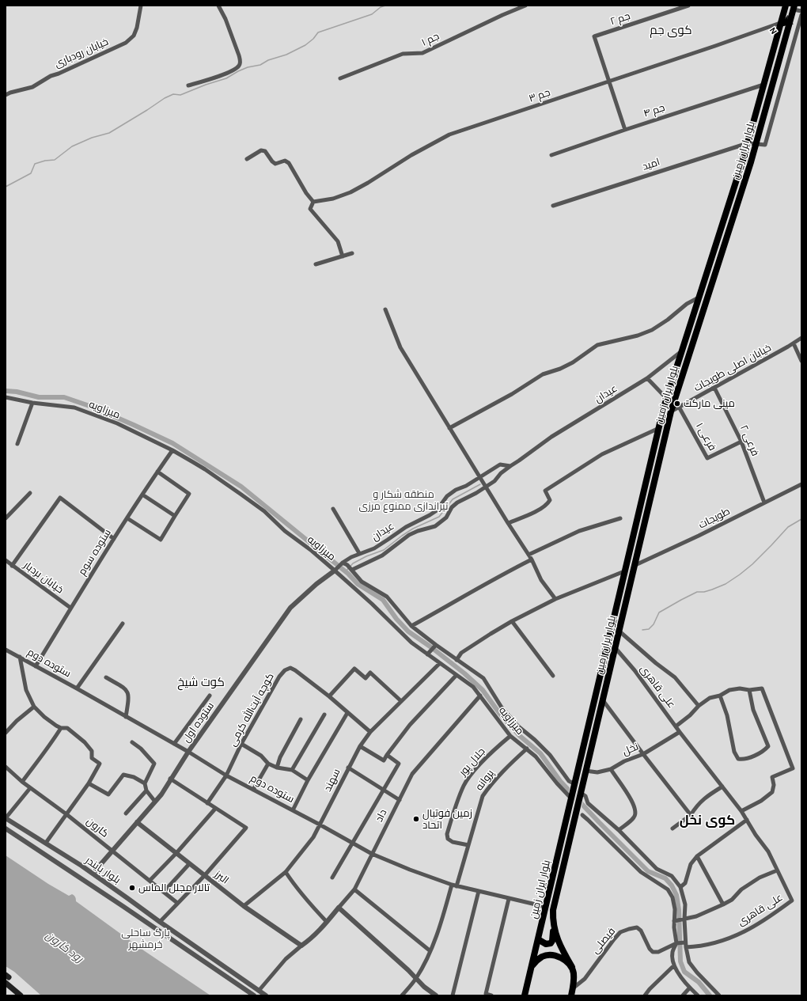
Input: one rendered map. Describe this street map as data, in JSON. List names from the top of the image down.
{
  "streets": {
    "main road": ["بلوار ایران زمین"],
    "street": [
      "جم ۲",
      "جم ۱",
      "خیابان رودباری",
      "جم ۳",
      "جم ۴",
      "امید",
      "خیابان اصلی طویجات",
      "عیدان",
      "میرزاویه",
      "فرعی ۱",
      "فرعی ۲",
      "طویجات",
      "ستوده سوم",
      "خیابان بردبار",
      "ستوده دوم",
      "علی قاهری",
      "کوچه آیت‌الله کرمی",
      "ستوده اول",
      "نخل",
      "جلال پور",
      "سهند",
      "پروانه",
      "داد",
      "کارون",
      "بلوار بایندر",
      "البرز",
      "فیصلی"
    ]
  },
  "crossings": [
    ["جم ۲", "جم ۳"],
    ["جم ۳", "بلوار ایران زمین"],
    ["جم ۴", "بلوار ایران زمین"],
    ["بلوار ایران زمین", "امید"],
    ["بلوار ایران زمین", "خیابان اصلی طویجات"],
    ["بلوار ایران زمین", "عیدان"],
    ["بلوار ایران زمین", "میرزاویه"],
    ["بلوار ایران زمین", "طویجات"],
    ["بلوار ایران زمین", "ستوده دوم"],
    ["بلوار ایران زمین", "علی قاهری"],
    ["بلوار ایران زمین", "نخل"],
    ["خیابان اصلی طویجات", "فرعی ۱"],
    ["خیابان اصلی طویجات", "فرعی ۲"],
    ["عیدان", "میرزاویه"],
    ["عیدان", "ستوده اول"],
    ["میرزاویه", "ستوده سوم"],
    ["میرزاویه", "ستوده اول"],
    ["میرزاویه", "جلال پور"],
    ["میرزاویه", "سهند"],
    ["میرزاویه", "پروانه"],
    ["میرزاویه", "داد"],
    ["فرعی ۱", "فرعی ۲"],
    ["فرعی ۲", "طویجات"],
    ["ستوده سوم", "خیابان بردبار"],
    ["ستوده سوم", "ستوده دوم"],
    ["ستوده دوم", "کوچه آیت‌الله کرمی"],
    ["ستوده دوم", "ستوده اول"],
    ["ستوده دوم", "سهند"],
    ["ستوده دوم", "پروانه"],
    ["ستوده دوم", "داد"],
    ["علی قاهری", "نخل"],
    ["کوچه آیت‌الله کرمی", "سهند"],
    ["ستوده اول", "کارون"],
    ["ستوده اول", "بلوار بایندر"],
    ["ستوده اول", "البرز"],
    ["جلال پور", "پروانه"],
    ["سهند", "البرز"],
    ["داد", "بلوار بایندر"],
    ["داد", "البرز"]
  ],
  "districts": ["کوی جم", "کوت شیخ", "کوی نخل"],
  "water": ["رود کارون"],
  "parks": ["منطقه شکار و تیراندازی ممنوع مرزی", "پارک ساحلی خرمشهر"],
  "places": ["مینی مارکت", "زمین فوتبال اتحاد", "تالار مجلل الماس"],
  "north": "bottom left"
}
